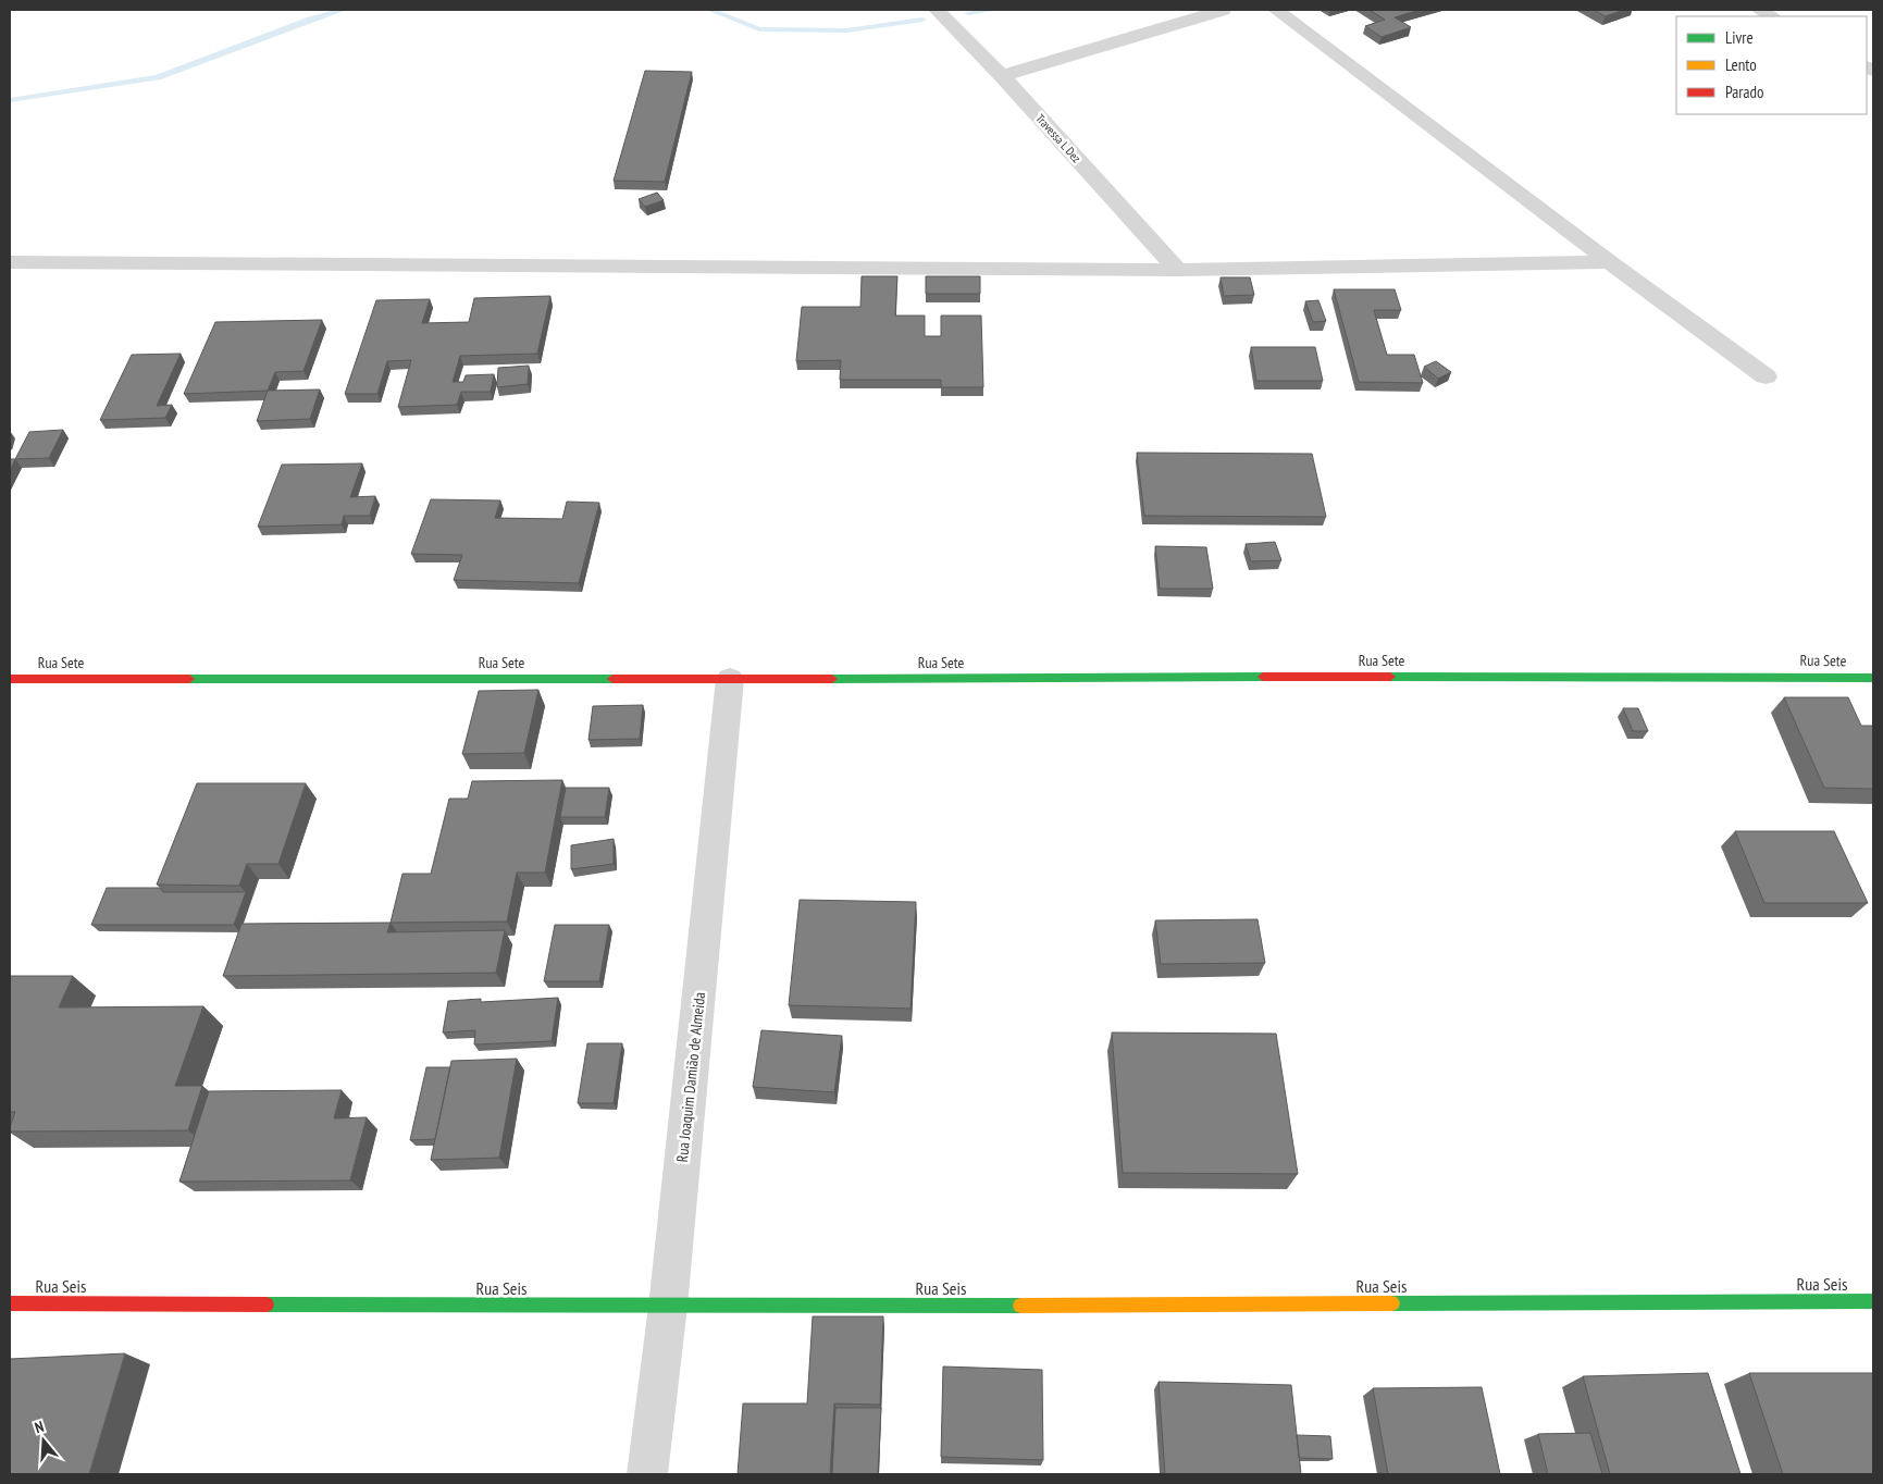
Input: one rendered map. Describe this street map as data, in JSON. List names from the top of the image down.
{
  "streets": {
    "street": [
      "Travessa L Dez",
      "Rua Sete",
      "Rua Joaquim Damião de Almeida",
      "Rua Seis"
    ]
  },
  "crossings": [
    ["Rua Sete", "Rua Joaquim Damião de Almeida"],
    ["Rua Joaquim Damião de Almeida", "Rua Seis"]
  ],
  "legend": ["Livre", "Lento", "Parado"],
  "north": "top"
}
